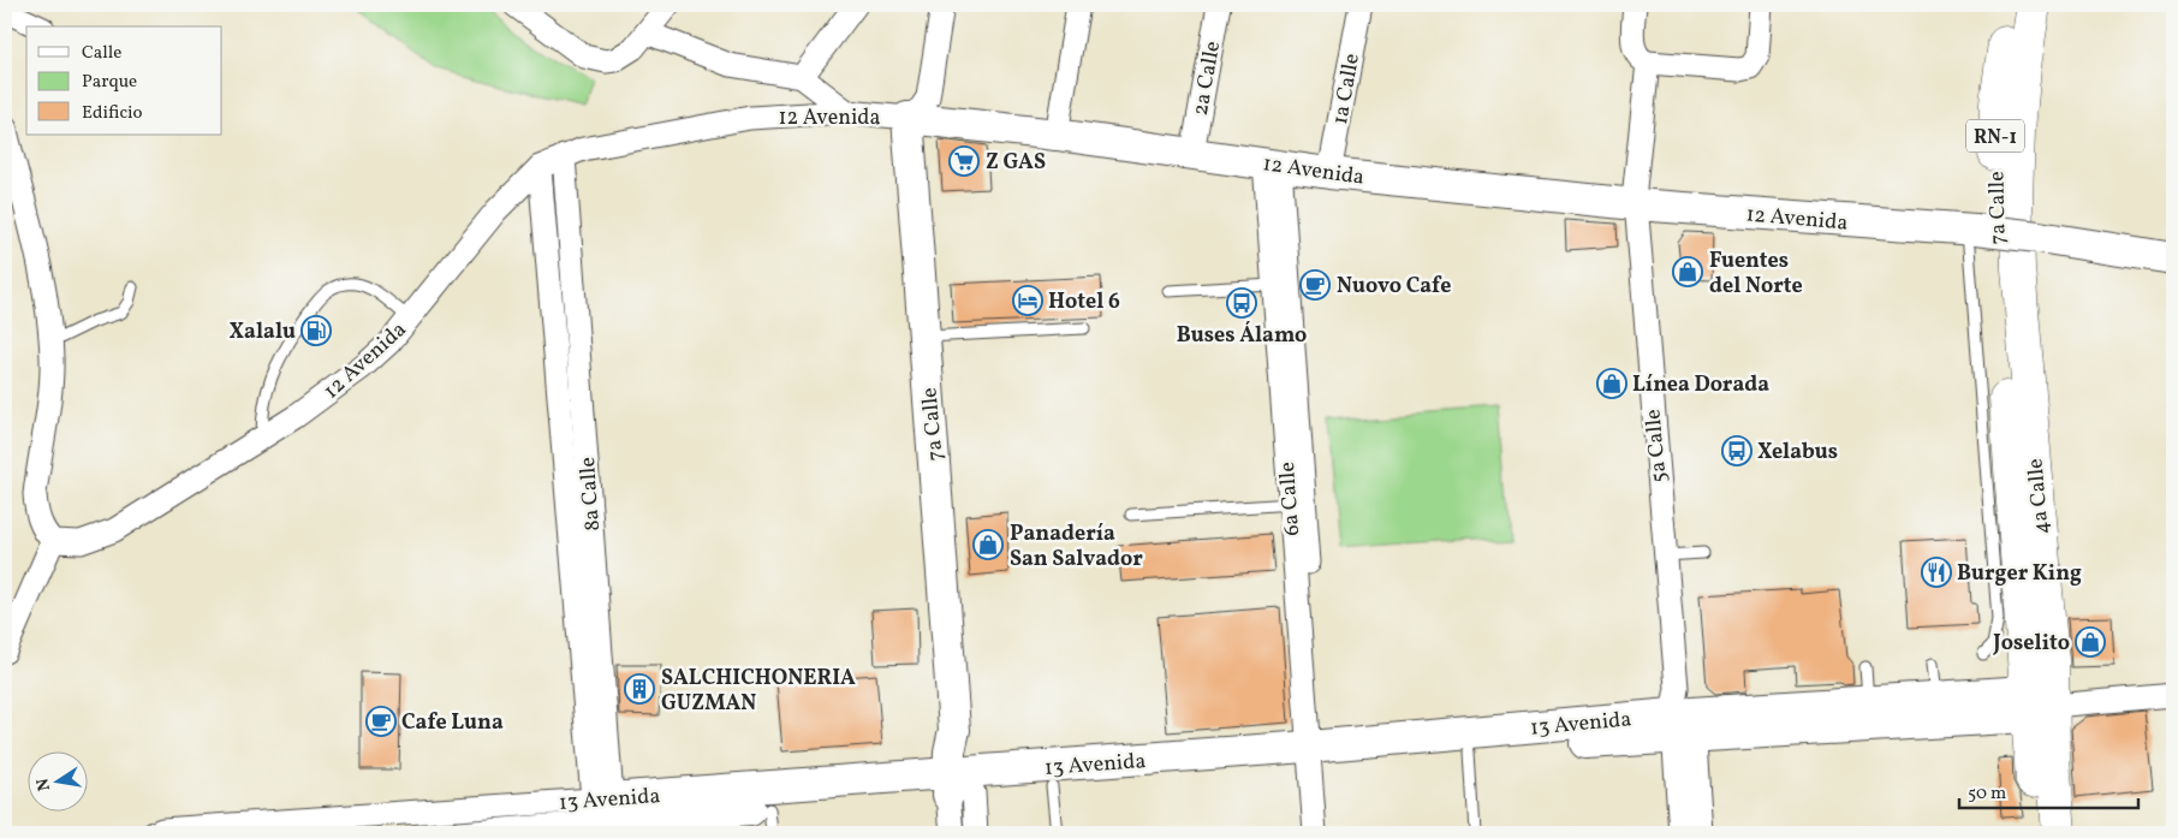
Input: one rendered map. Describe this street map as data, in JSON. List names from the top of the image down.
{
  "streets": {
    "main road": [
      "12 Avenida",
      "RN-1",
      "7a Calle",
      "4a Calle",
      "13 Avenida"
    ],
    "street": [
      "2a Calle",
      "1a Calle",
      "5a Calle",
      "8a Calle",
      "6a Calle"
    ]
  },
  "crossings": [
    ["2a Calle", "12 Avenida"],
    ["1a Calle", "12 Avenida"],
    ["12 Avenida", "7a Calle"],
    ["12 Avenida", "5a Calle"],
    ["12 Avenida", "8a Calle"],
    ["12 Avenida", "6a Calle"],
    ["7a Calle", "4a Calle"],
    ["7a Calle", "13 Avenida"],
    ["5a Calle", "13 Avenida"],
    ["8a Calle", "13 Avenida"],
    ["4a Calle", "13 Avenida"],
    ["6a Calle", "13 Avenida"]
  ],
  "places": {
    "supermarket": ["Z GAS"],
    "shop": [
      "Fuentes del Norte",
      "Línea Dorada",
      "Panadería San Salvador",
      "Joselito"
    ],
    "cafe": ["Nuovo Cafe", "Cafe Luna"],
    "hotel": ["Hotel 6"],
    "bus stop": ["Buses Álamo", "Xelabus"],
    "fuel station": ["Xalalu"],
    "restaurant": ["Burger King"],
    "building": ["SALCHICHONERIA GUZMAN"]
  },
  "legend": ["Calle", "Parque", "Edificio"],
  "scale_bar": "50 m",
  "north": "left"
}
